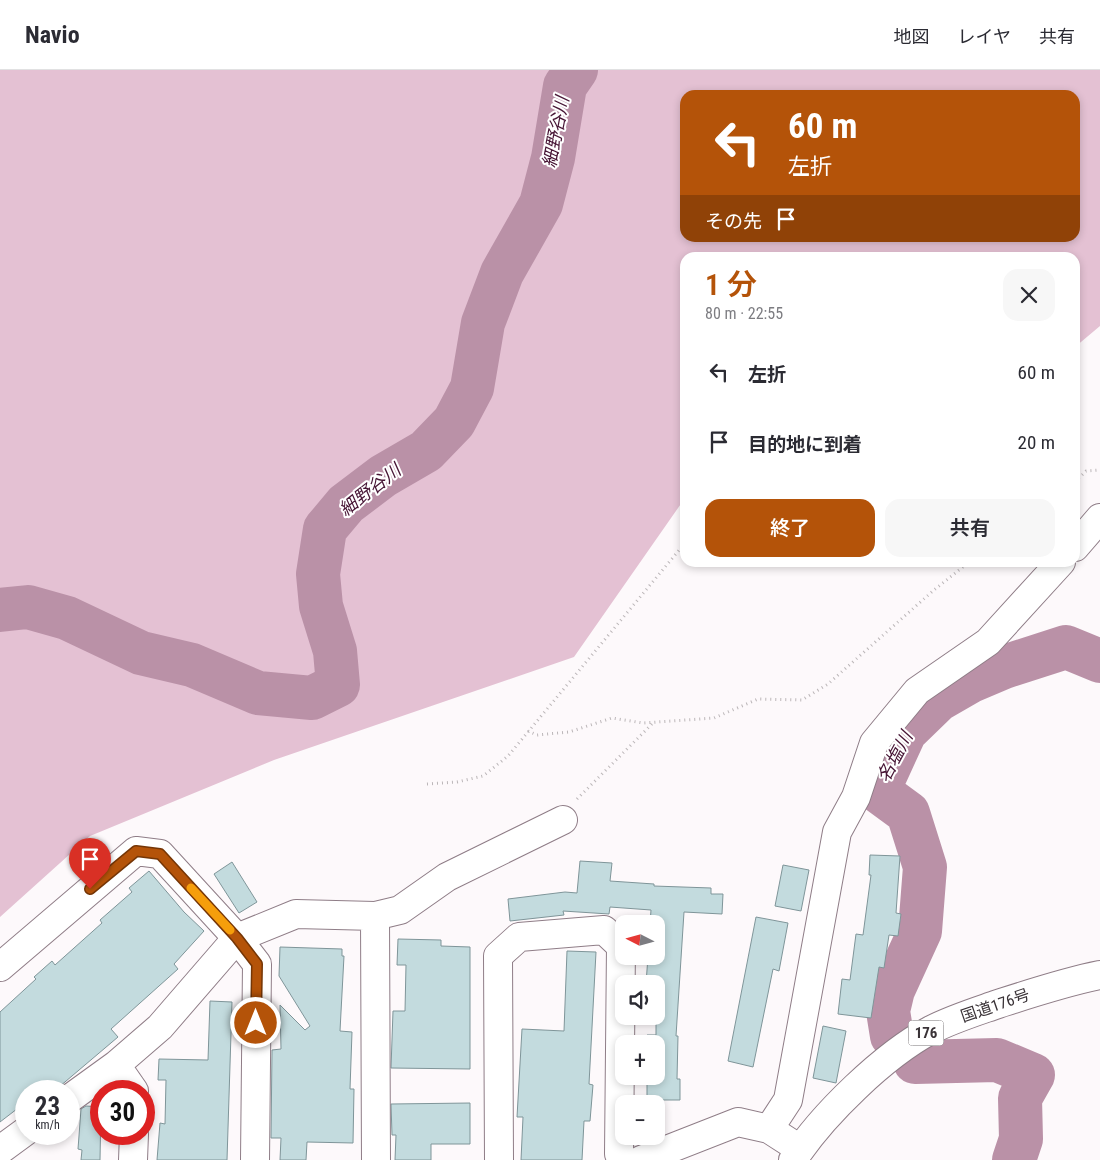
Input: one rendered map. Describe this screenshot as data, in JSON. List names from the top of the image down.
{
  "streets": {
    "main road": ["国道176号", "176"]
  },
  "water": ["細野谷川", "名塩川"],
  "north": "left",
  "page": {
    "header": "Navio",
    "nav": ["地図", "レイヤ", "共有"],
    "turn": ["60 m", "左折"],
    "then": "その先",
    "heading": ["1 分", "80 m · 22:55"],
    "list": [
      {
        "name": "左折",
        "value": "60 m"
      },
      {
        "name": "目的地に到着",
        "value": "20 m"
      }
    ],
    "buttons": ["終了", "共有"],
    "map_buttons": ["+", "−"],
    "speed": "23 km/h",
    "limit": "30"
  }
}
